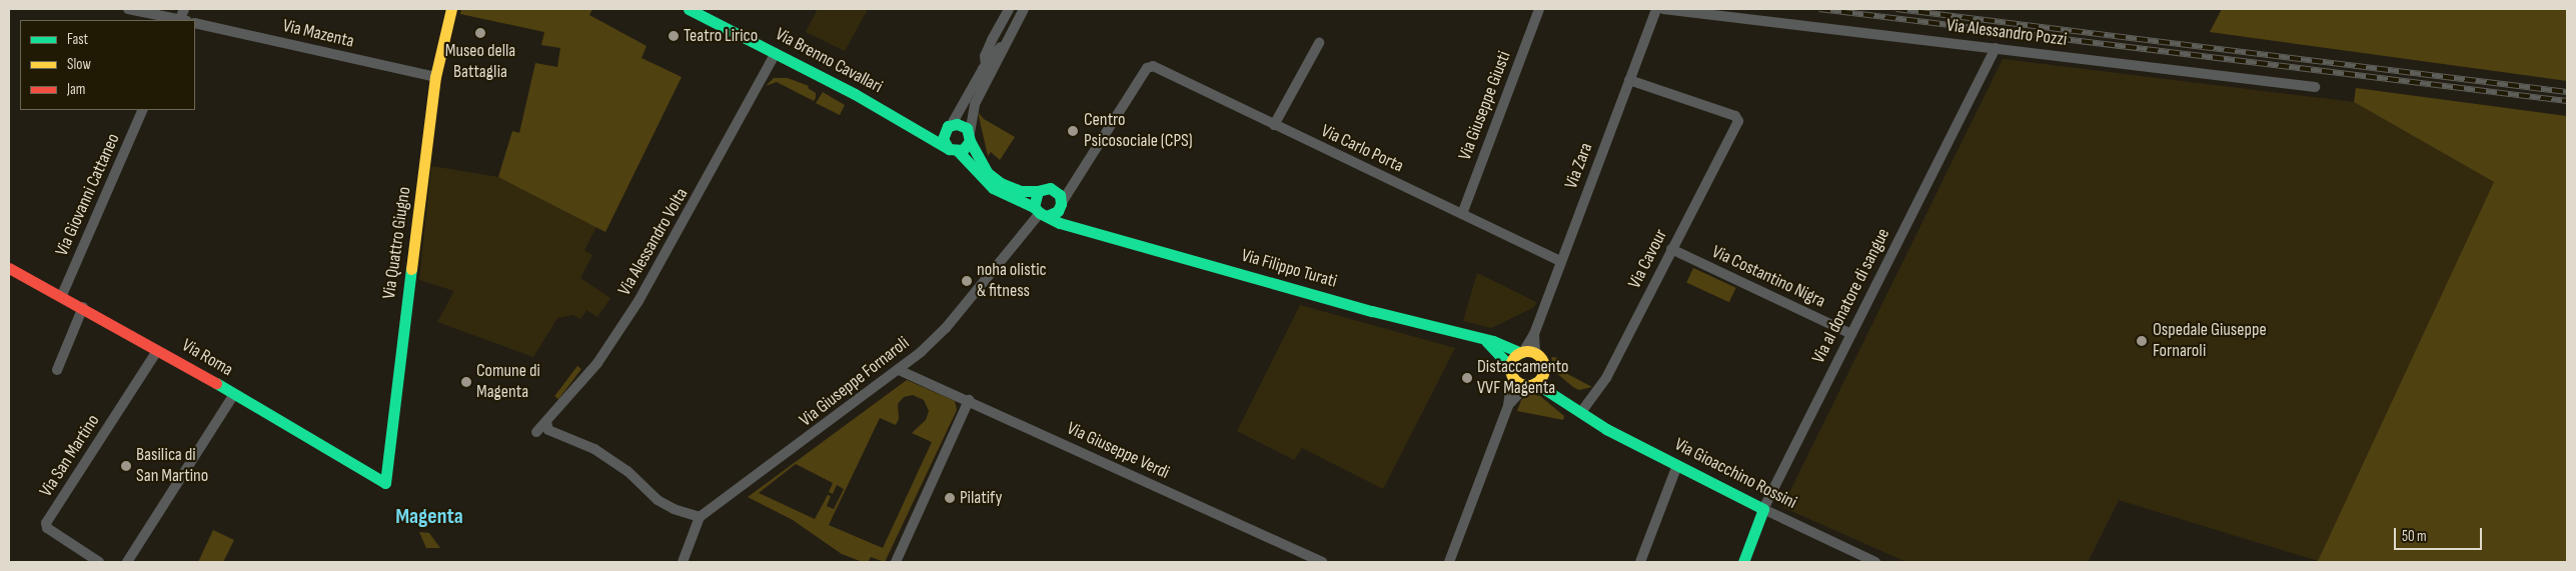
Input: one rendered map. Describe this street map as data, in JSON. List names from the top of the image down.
{
  "streets": {
    "street": [
      "Via Alessandro Pozzi",
      "Via Mazenta",
      "Via Brenno Cavallari",
      "Via Giuseppe Giusti",
      "Via Carlo Porta",
      "Via Zara",
      "Via Giovanni Cattaneo",
      "Via Alessandro Volta",
      "Via Quattro Giugno",
      "Via Cavour",
      "Via Filippo Turati",
      "Via Costantino Nigra",
      "Via al donatore di sangue",
      "Via Roma",
      "Via Giuseppe Fornaroli",
      "Via Giuseppe Verdi",
      "Via San Martino",
      "Via Gioacchino Rossini"
    ]
  },
  "crossings": [
    ["Via Alessandro Pozzi", "Via al donatore di sangue"],
    ["Via Mazenta", "Via Quattro Giugno"],
    ["Via Brenno Cavallari", "Via Alessandro Volta"],
    ["Via Brenno Cavallari", "Via Filippo Turati"],
    ["Via Giuseppe Giusti", "Via Carlo Porta"],
    ["Via Carlo Porta", "Via Zara"],
    ["Via Carlo Porta", "Via Filippo Turati"],
    ["Via Zara", "Via Cavour"],
    ["Via Zara", "Via Filippo Turati"],
    ["Via Zara", "Via Gioacchino Rossini"],
    ["Via Giovanni Cattaneo", "Via Roma"],
    ["Via Quattro Giugno", "Via Roma"],
    ["Via Cavour", "Via Costantino Nigra"],
    ["Via Cavour", "Via Gioacchino Rossini"],
    ["Via Filippo Turati", "Via Giuseppe Fornaroli"],
    ["Via Filippo Turati", "Via Gioacchino Rossini"],
    ["Via Costantino Nigra", "Via al donatore di sangue"],
    ["Via al donatore di sangue", "Via Gioacchino Rossini"],
    ["Via Roma", "Via San Martino"],
    ["Via Giuseppe Fornaroli", "Via Giuseppe Verdi"]
  ],
  "districts": ["Magenta"],
  "places": [
    "Museo della Battaglia",
    "Teatro Lirico",
    "Centro Psicosociale (CPS)",
    "noha olistic & fitness",
    "Ospedale Giuseppe Fornaroli",
    "Distaccamento VVF Magenta",
    "Comune di Magenta",
    "Basilica di San Martino",
    "Pilatify"
  ],
  "legend": ["Fast", "Slow", "Jam"],
  "scale_bar": "50 m"
}
